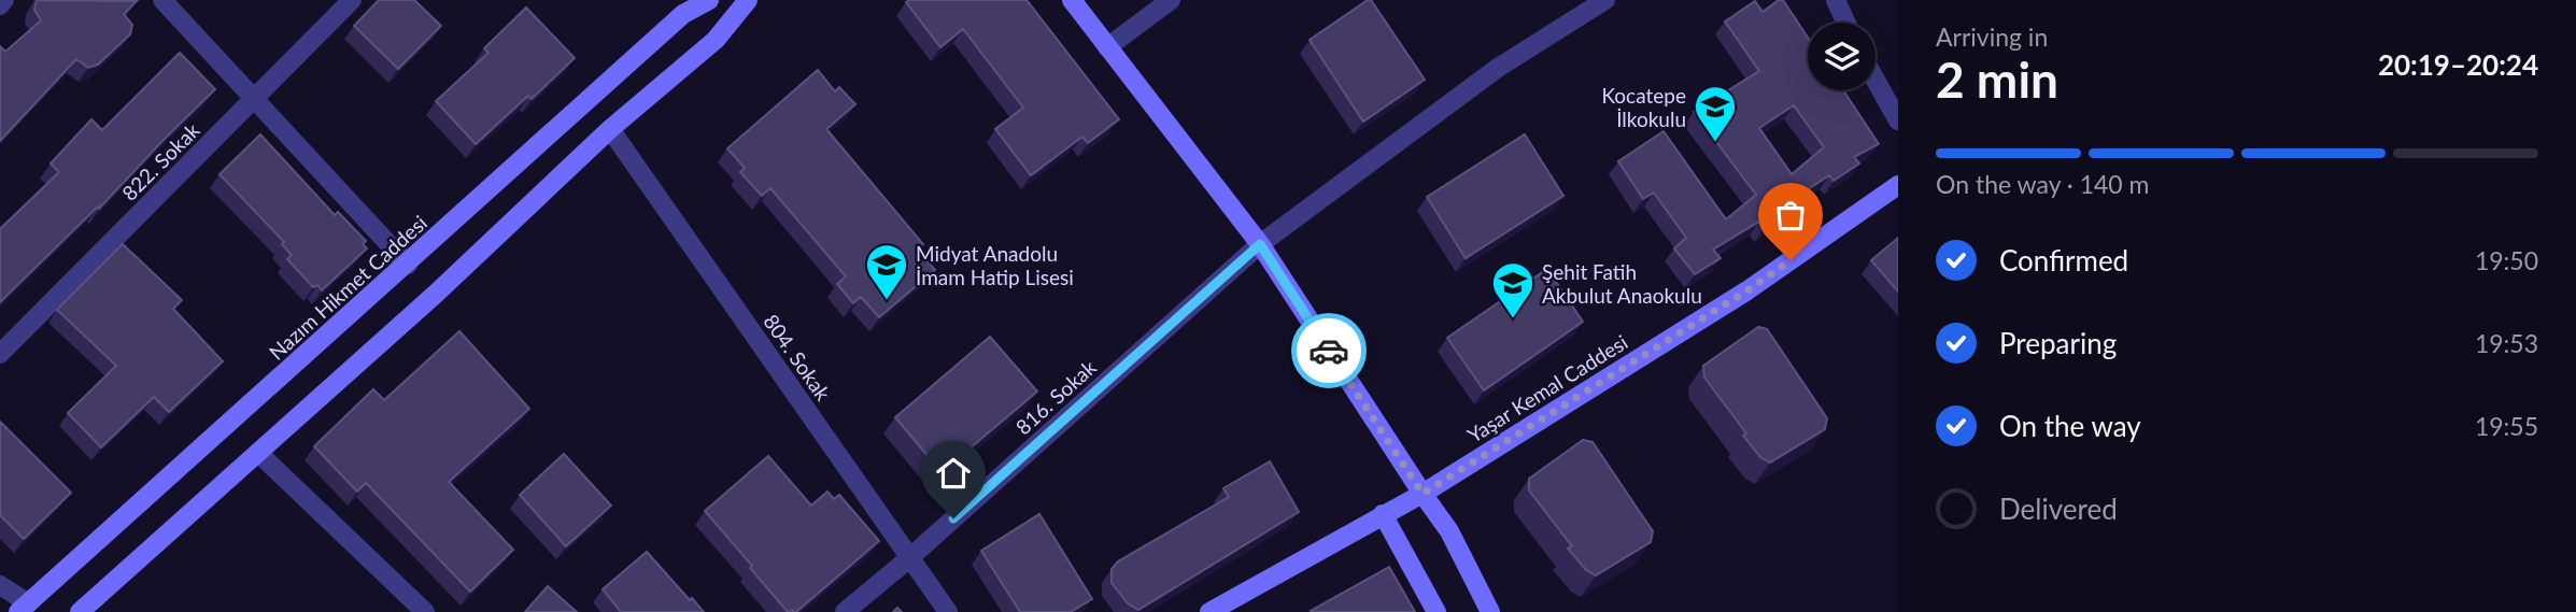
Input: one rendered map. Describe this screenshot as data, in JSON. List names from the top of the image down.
{
  "streets": {
    "street": [
      "822. Sokak",
      "Nazım Hikmet Caddesi",
      "804. Sokak",
      "Yaşar Kemal Caddesi",
      "816. Sokak"
    ]
  },
  "crossings": [
    ["804. Sokak", "816. Sokak"]
  ],
  "places": {
    "school or university": ["Kocatepe İlkokulu", "Midyat Anadolu İmam Hatip Lisesi", "Şehit Fatih Akbulut Anaokulu"]
  },
  "page": {
    "heading": ["2 min", "Arriving in", "20:19–20:24"],
    "bar": "On the way · 140 m",
    "list": [
      ["Confirmed", "19:50"],
      ["Preparing", "19:53"],
      ["On the way", "19:55"],
      "Delivered"
    ]
  }
}
